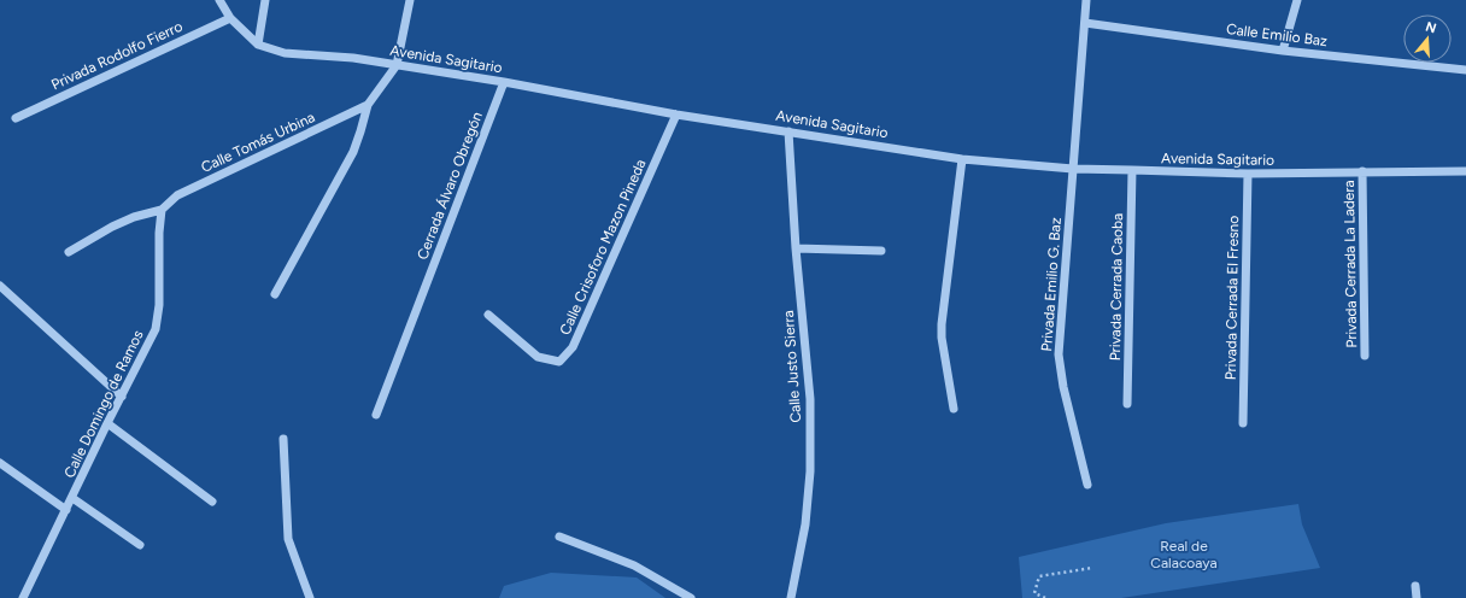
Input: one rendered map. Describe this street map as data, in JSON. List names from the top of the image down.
{
  "streets": {
    "street": [
      "Calle Emilio Baz",
      "Privada Rodolfo Fierro",
      "Avenida Sagitario",
      "Calle Tomás Urbina",
      "Cerrada Álvaro Obregón",
      "Calle Crisoforo Mazon Pineda",
      "Privada Cerrada La Ladera",
      "Privada Emilio G. Baz",
      "Privada Cerrada Caoba",
      "Privada Cerrada El Fresno",
      "Calle Justo Sierra",
      "Calle Domingo de Ramos"
    ]
  },
  "crossings": [
    ["Calle Emilio Baz", "Privada Emilio G. Baz"],
    ["Privada Rodolfo Fierro", "Avenida Sagitario"],
    ["Avenida Sagitario", "Cerrada Álvaro Obregón"],
    ["Avenida Sagitario", "Calle Crisoforo Mazon Pineda"],
    ["Avenida Sagitario", "Privada Cerrada La Ladera"],
    ["Avenida Sagitario", "Privada Emilio G. Baz"],
    ["Avenida Sagitario", "Privada Cerrada Caoba"],
    ["Avenida Sagitario", "Privada Cerrada El Fresno"],
    ["Avenida Sagitario", "Calle Justo Sierra"],
    ["Calle Tomás Urbina", "Calle Domingo de Ramos"]
  ],
  "parks": ["Real de Calacoaya"],
  "north": "top"
}
